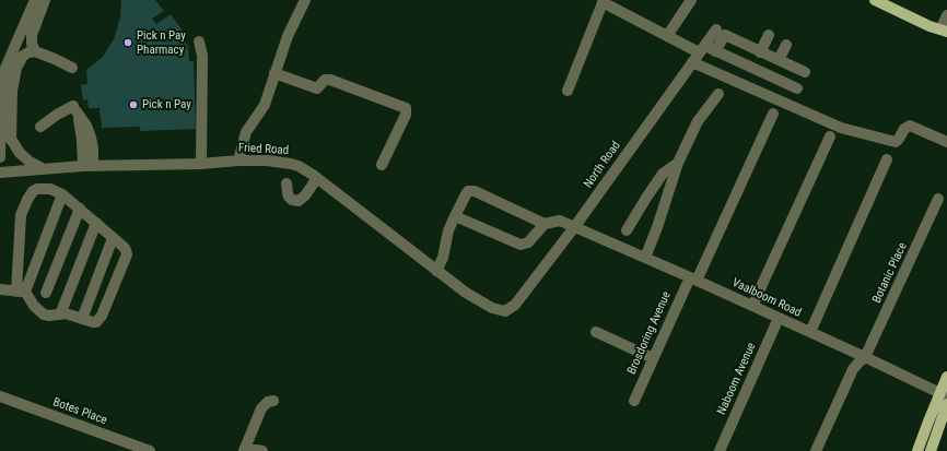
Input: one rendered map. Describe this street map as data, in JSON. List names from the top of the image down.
{
  "streets": {
    "street": [
      "Fried Road",
      "North Road",
      "Botanic Place",
      "Vaalboom Road",
      "Brosdoring Avenue",
      "Naboom Avenue",
      "Botes Place"
    ]
  },
  "crossings": [
    ["Fried Road", "North Road"],
    ["North Road", "Vaalboom Road"],
    ["Botanic Place", "Vaalboom Road"],
    ["Vaalboom Road", "Brosdoring Avenue"],
    ["Vaalboom Road", "Naboom Avenue"]
  ],
  "places": ["Pick n Pay Pharmacy", "Pick n Pay"]
}
